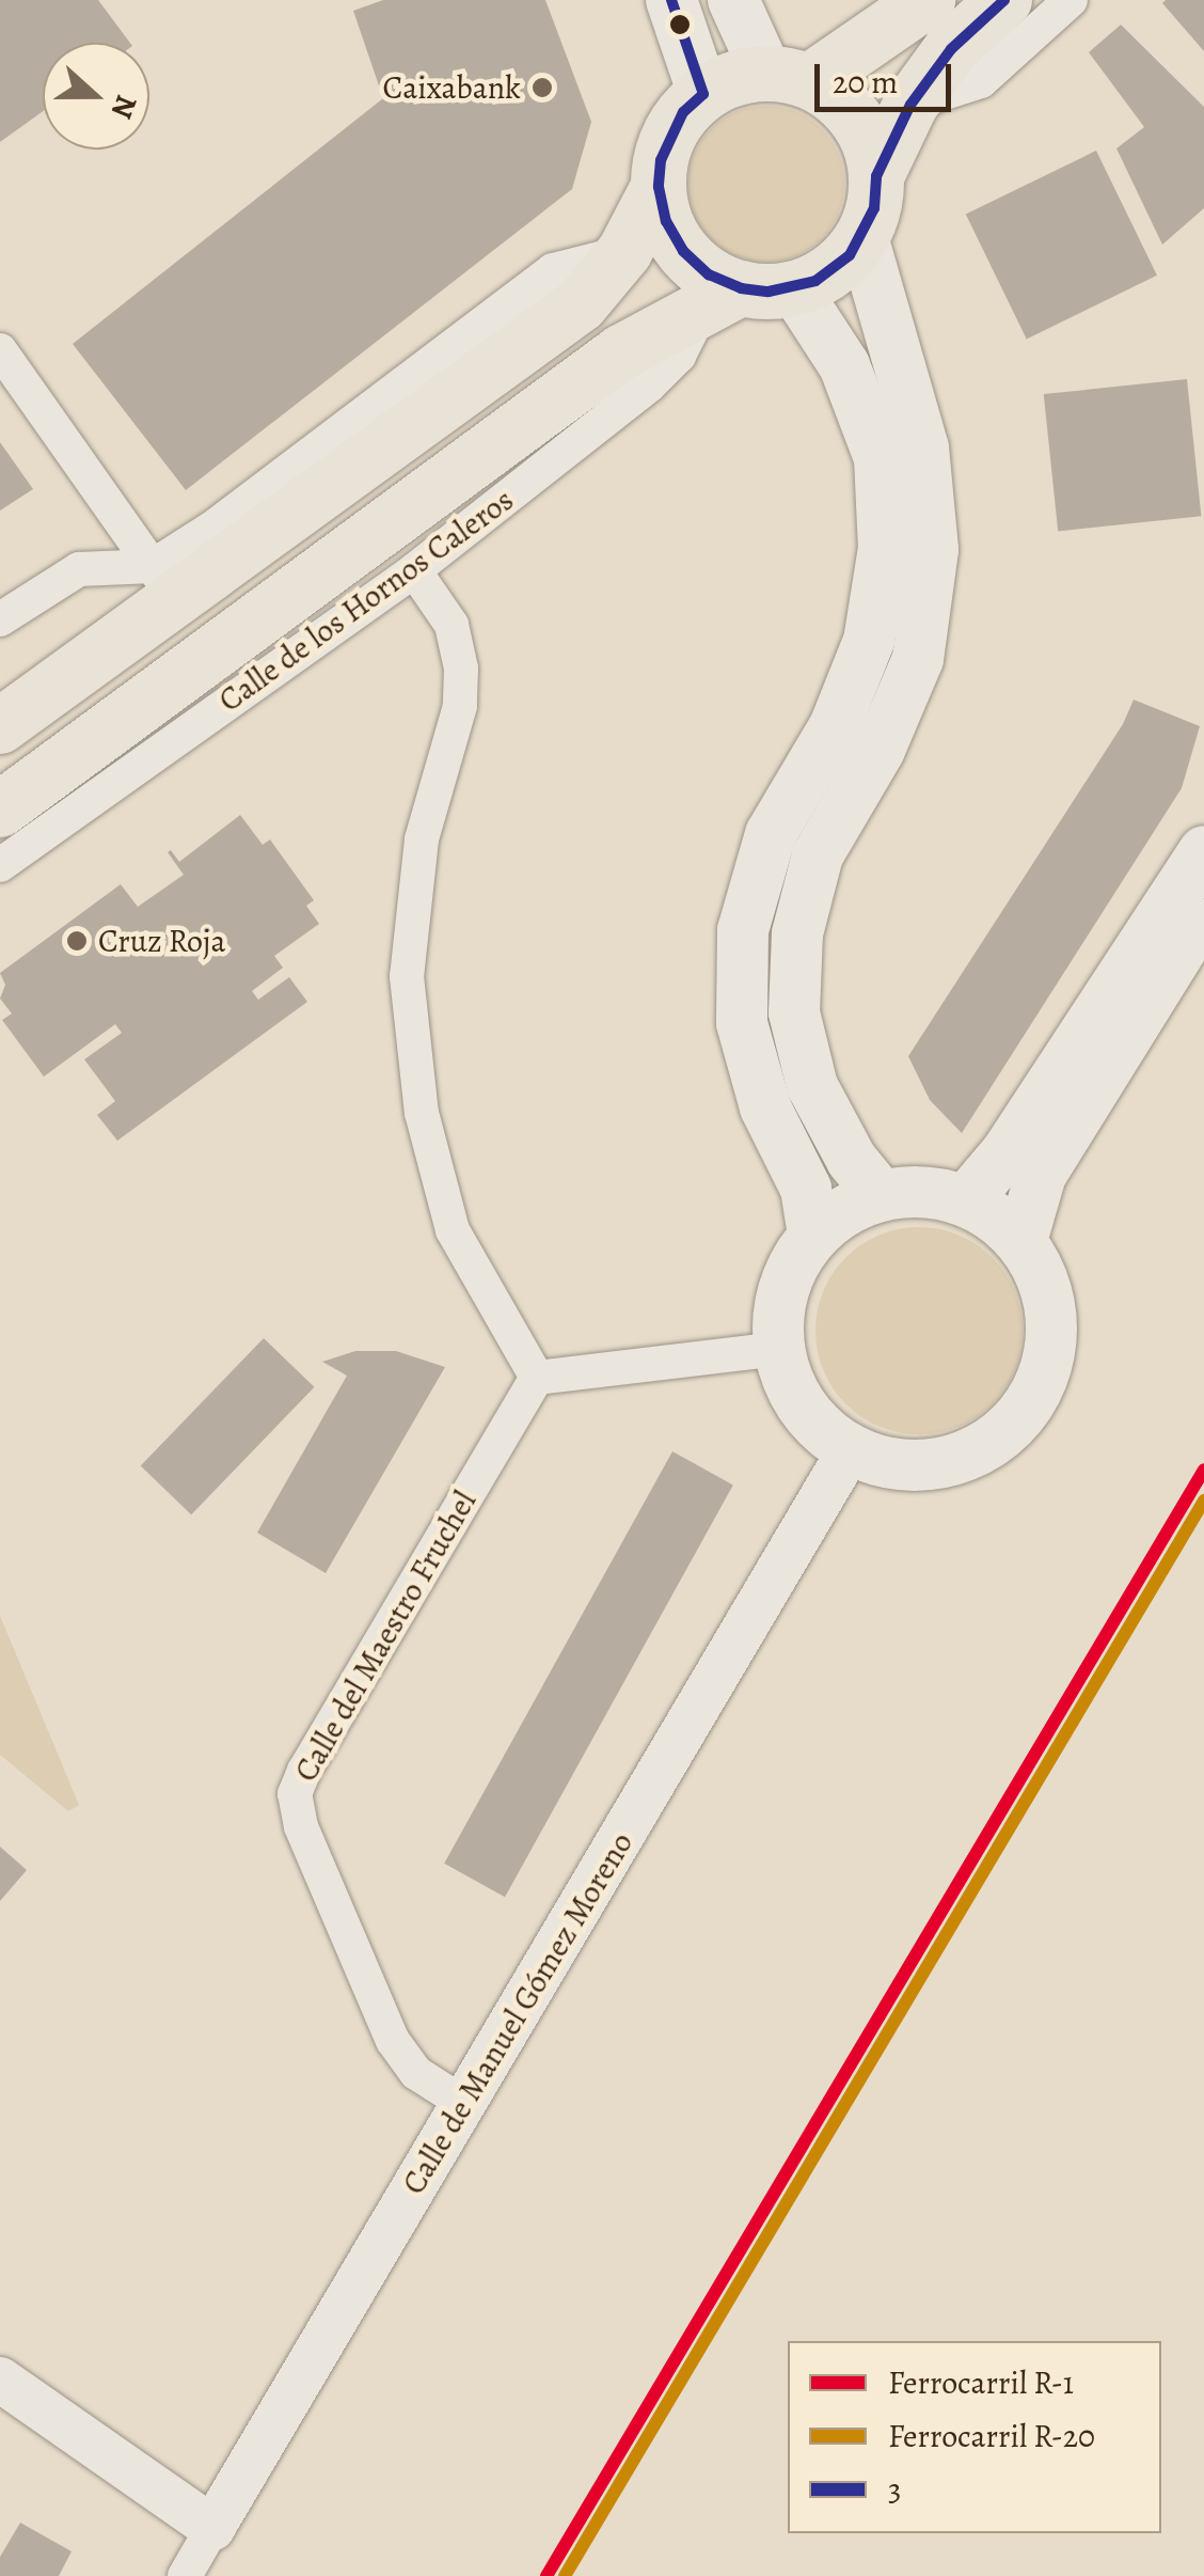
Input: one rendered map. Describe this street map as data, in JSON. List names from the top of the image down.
{
  "streets": {
    "main road": ["Calle de los Hornos Caleros"],
    "street": ["Calle del Maestro Fruchel", "Calle de Manuel Gómez Moreno"]
  },
  "crossings": [
    ["Calle del Maestro Fruchel", "Calle de Manuel Gómez Moreno"]
  ],
  "places": ["Caixabank", "Cruz Roja"],
  "lines": ["transit line 3", "rail line R-1", "rail line R-20"],
  "legend": ["Ferrocarril R-1", "Ferrocarril R-20", "3"],
  "scale_bar": "20 m",
  "north": "right"
}
